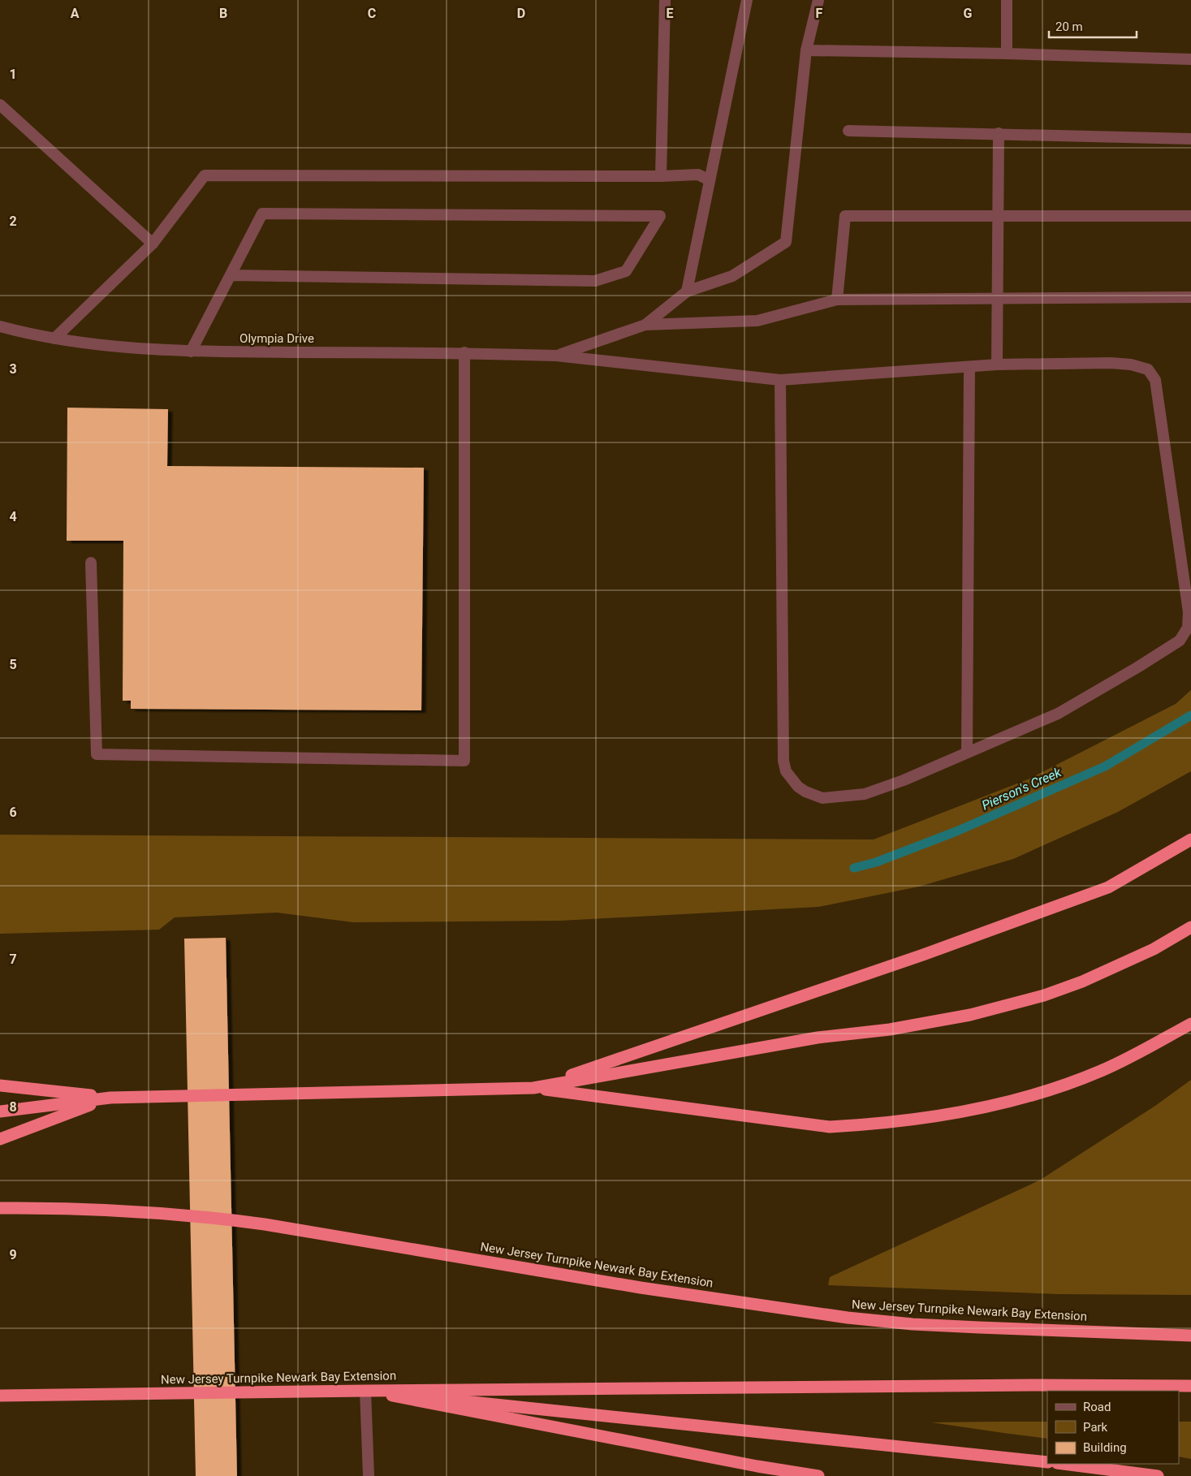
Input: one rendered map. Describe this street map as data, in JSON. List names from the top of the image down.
{
  "streets": {
    "highway": ["New Jersey Turnpike Newark Bay Extension"],
    "street": ["Olympia Drive"]
  },
  "water": ["Pierson's Creek"],
  "legend": ["Road", "Park", "Building"],
  "scale_bar": "20 m",
  "grid": {
    "columns": [
      "A",
      "B",
      "C",
      "D",
      "E",
      "F",
      "G"
    ],
    "rows": [
      "1",
      "2",
      "3",
      "4",
      "5",
      "6",
      "7",
      "8",
      "9"
    ]
  }
}
